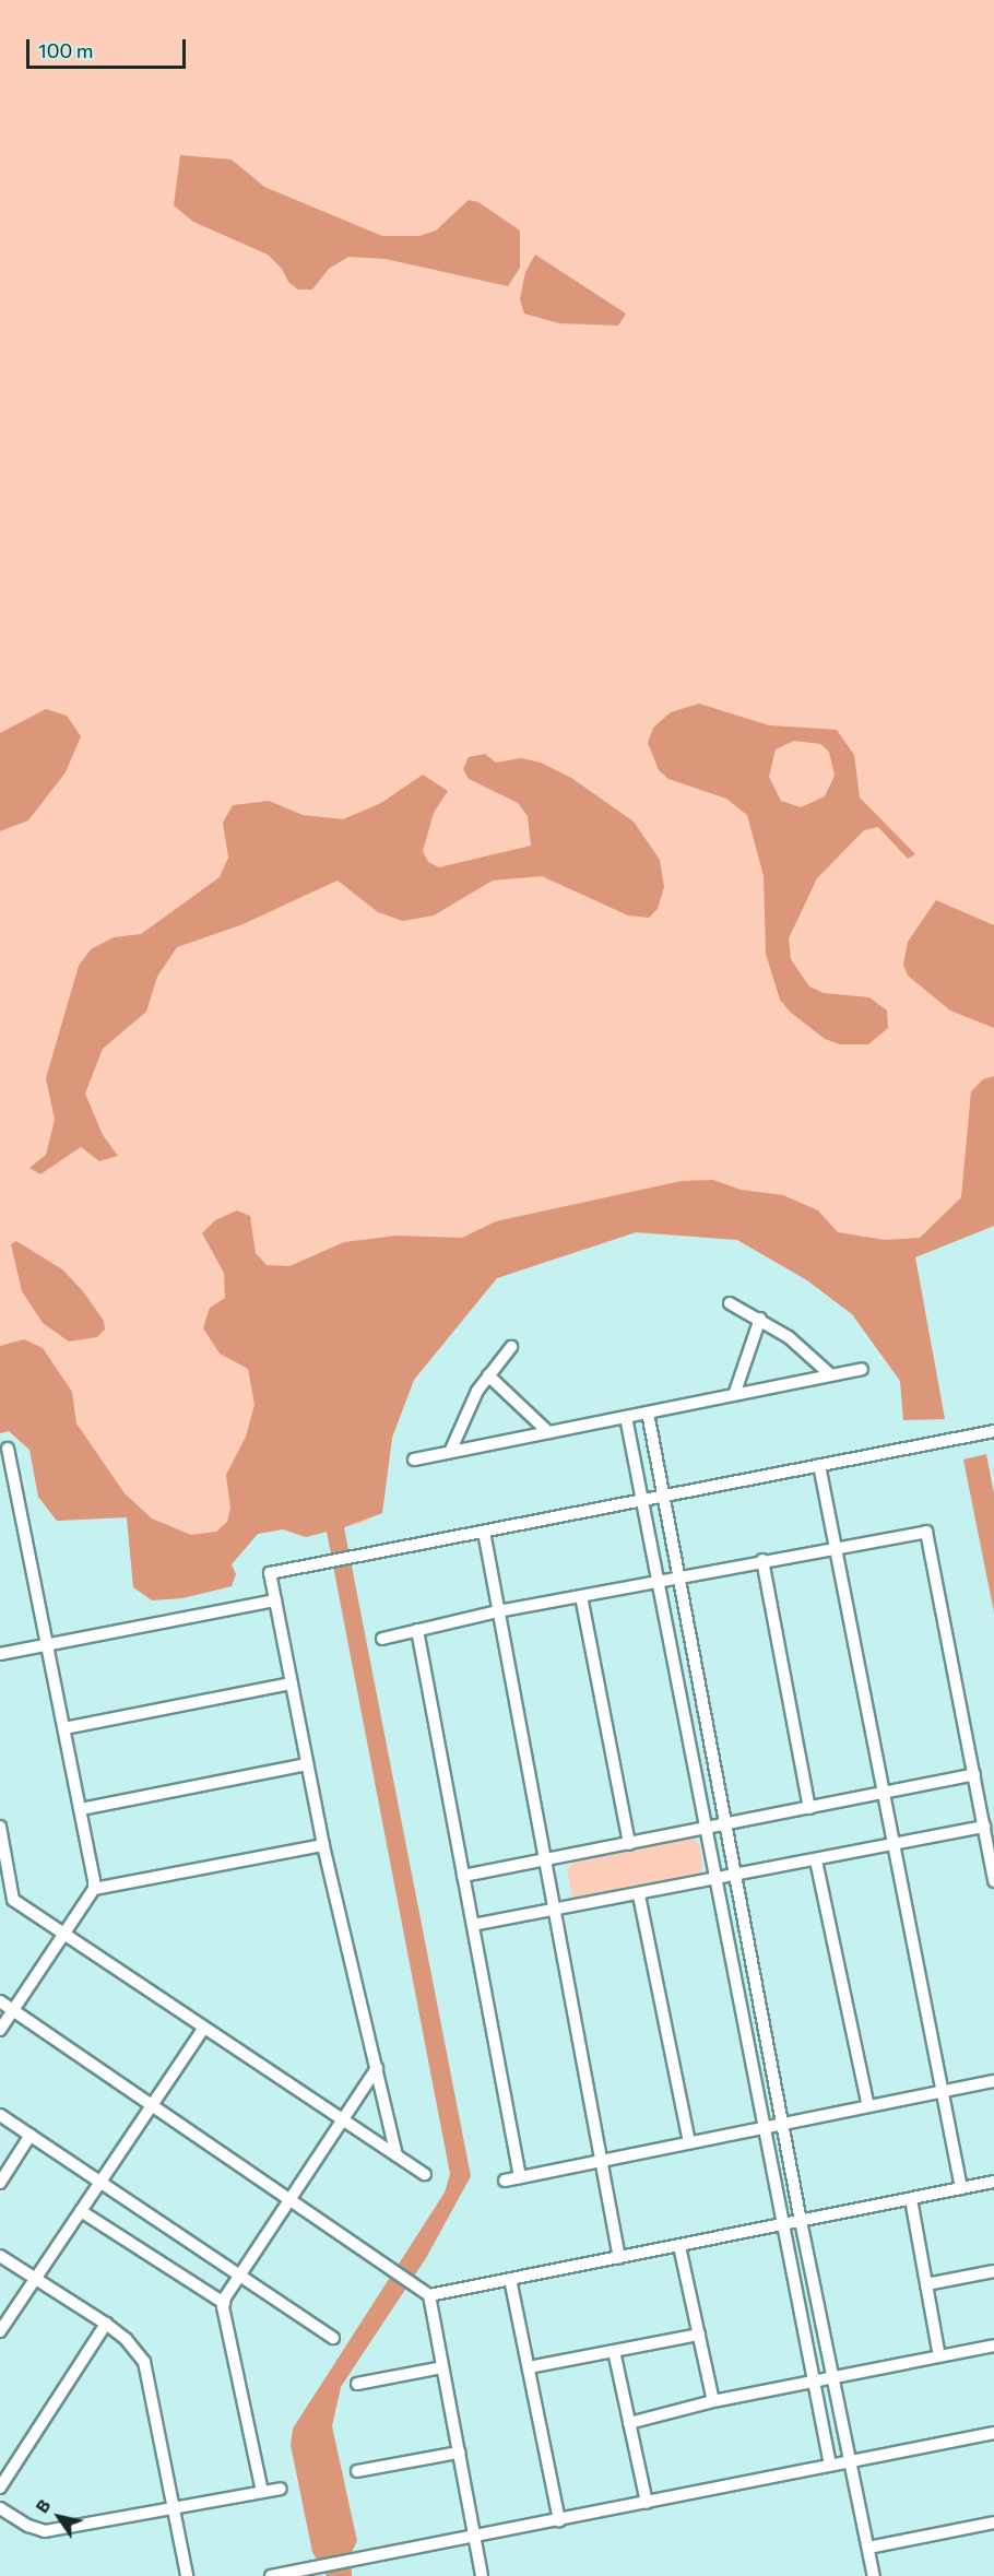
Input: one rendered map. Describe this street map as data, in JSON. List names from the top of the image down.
{
  "scale_bar": "100 m",
  "north": "top left"
}
